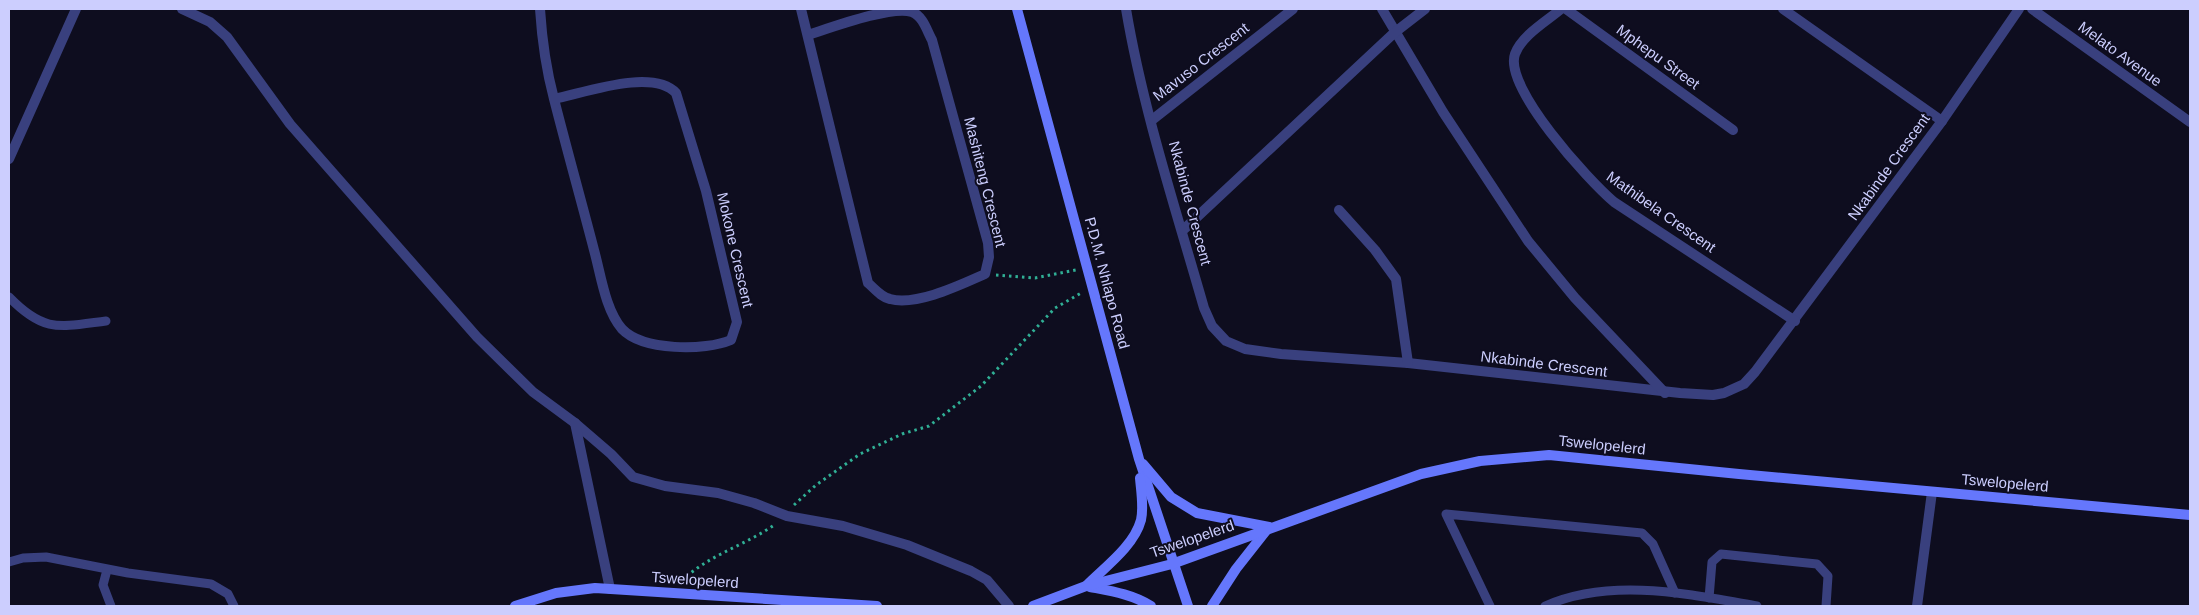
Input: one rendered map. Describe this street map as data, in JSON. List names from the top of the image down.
{
  "streets": {
    "street": [
      "Melato Avenue",
      "Mphepu Street",
      "Mavuso Crescent",
      "Nkabinde Crescent",
      "Mashiteng Crescent",
      "Mathibela Crescent",
      "Mokone Crescent",
      "P.D.M. Nhlapo Road",
      "Tswelopelerd"
    ]
  },
  "crossings": [
    ["Mavuso Crescent", "Nkabinde Crescent"],
    ["Nkabinde Crescent", "Mathibela Crescent"],
    ["P.D.M. Nhlapo Road", "Tswelopelerd"]
  ]
}
